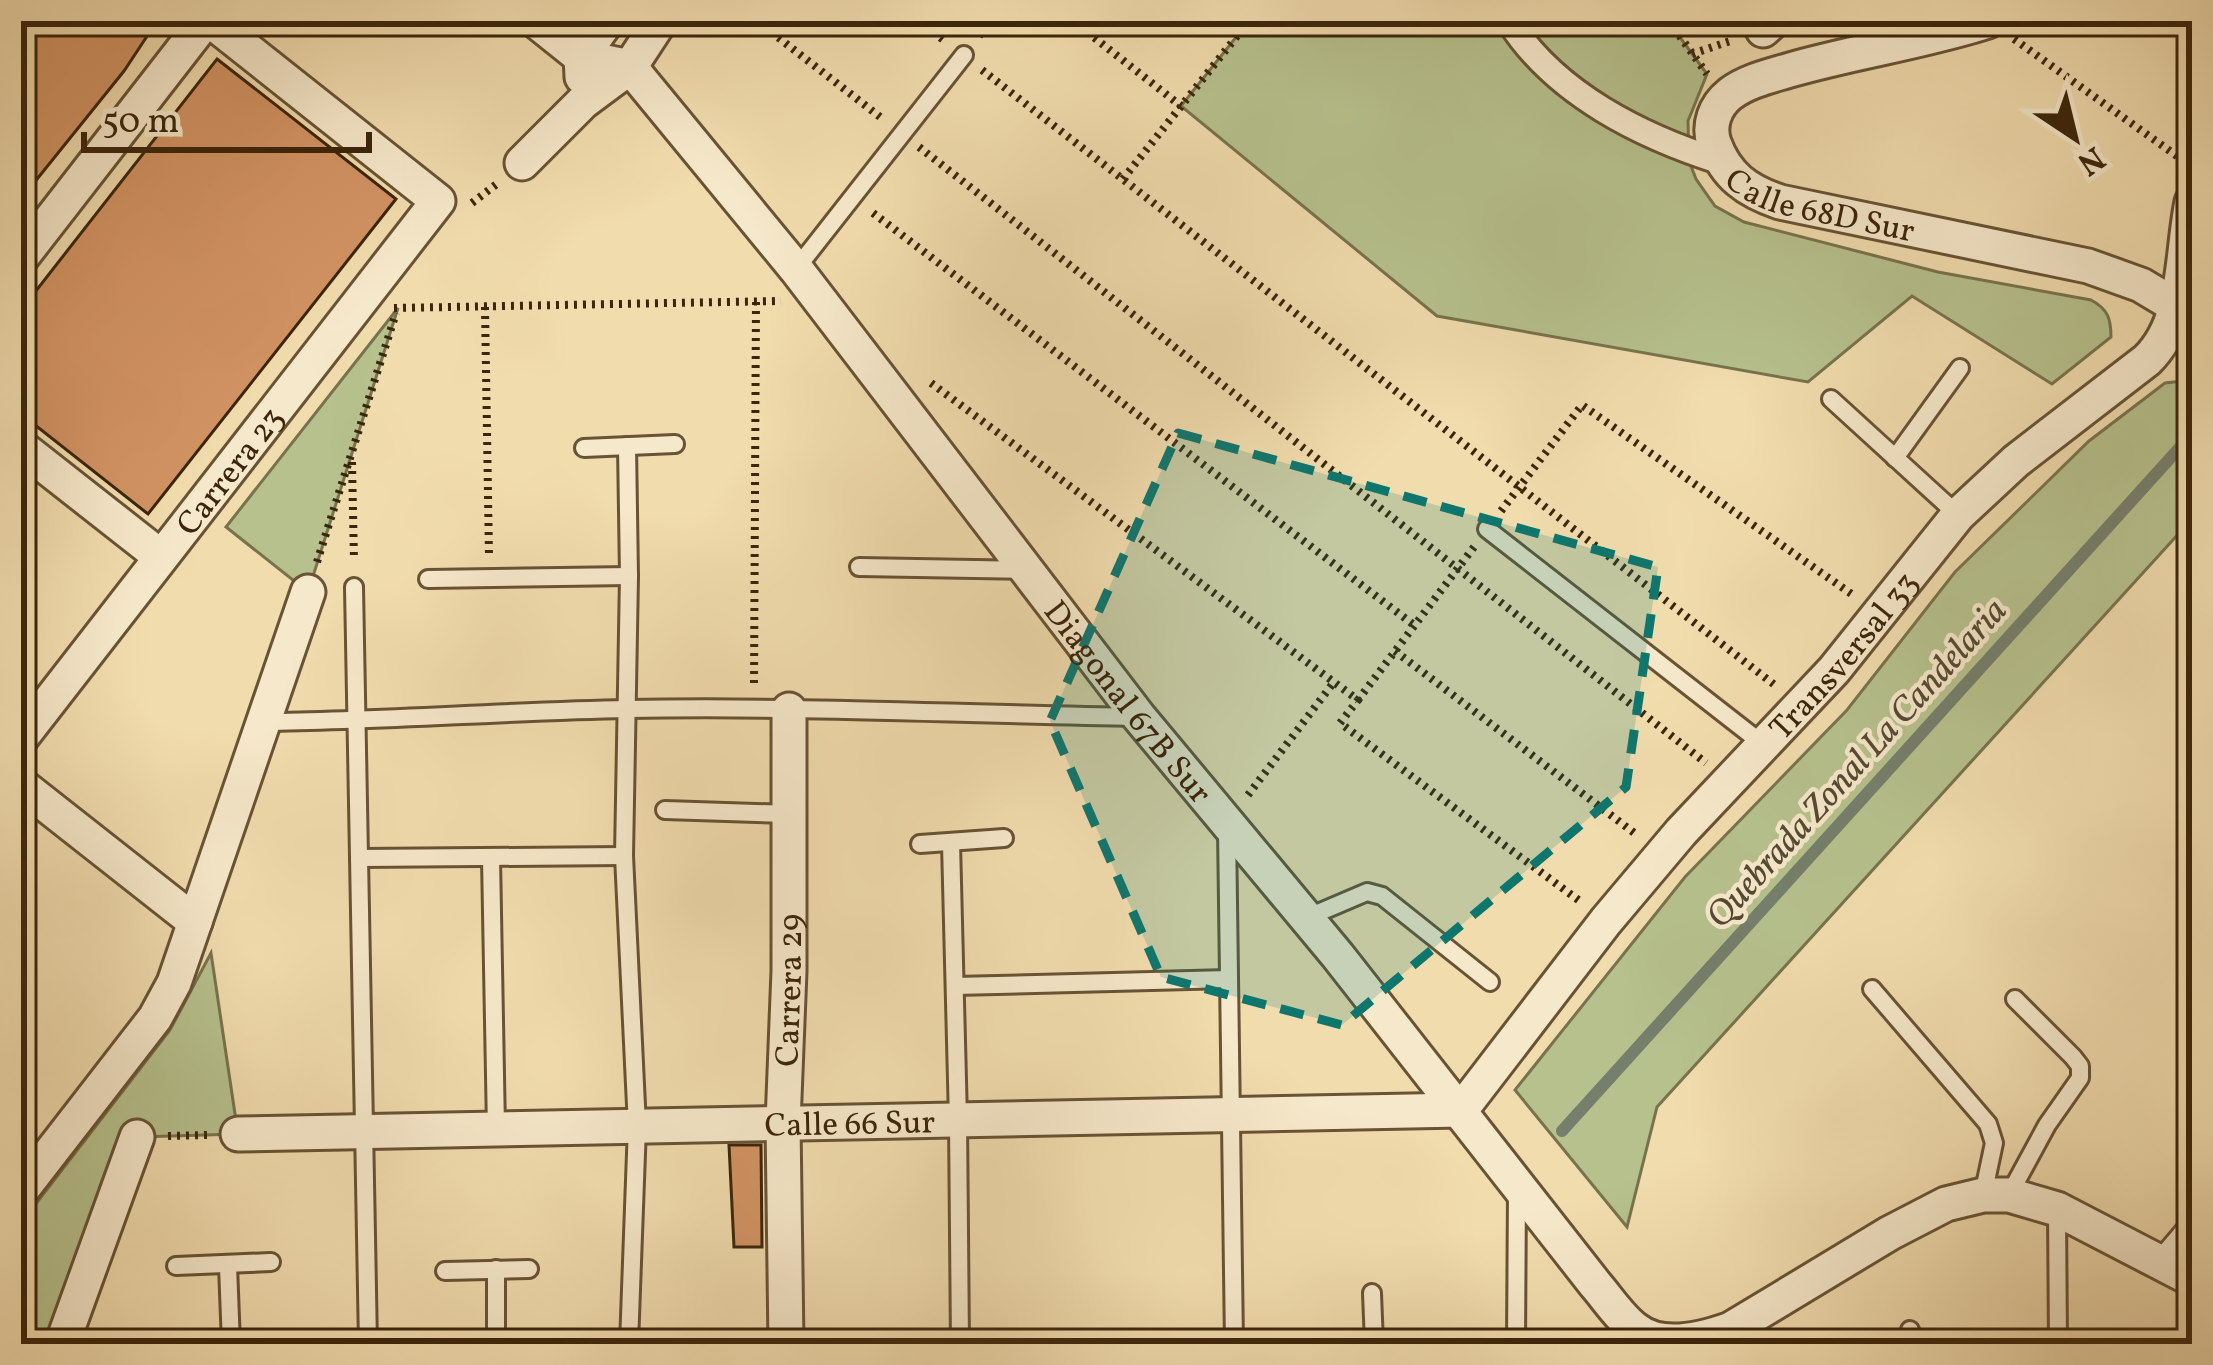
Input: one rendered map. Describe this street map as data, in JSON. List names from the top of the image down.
{
  "streets": {
    "street": [
      "Calle 68D Sur",
      "Carrera 23",
      "Transversal 33",
      "Diagonal 67B Sur",
      "Carrera 29",
      "Calle 66 Sur"
    ]
  },
  "crossings": [
    ["Calle 68D Sur", "Transversal 33"],
    ["Transversal 33", "Diagonal 67B Sur"],
    ["Transversal 33", "Calle 66 Sur"],
    ["Diagonal 67B Sur", "Calle 66 Sur"],
    ["Carrera 29", "Calle 66 Sur"]
  ],
  "water": ["Quebrada Zonal La Candelaria"],
  "scale_bar": "50 m",
  "north": "bottom right"
}
